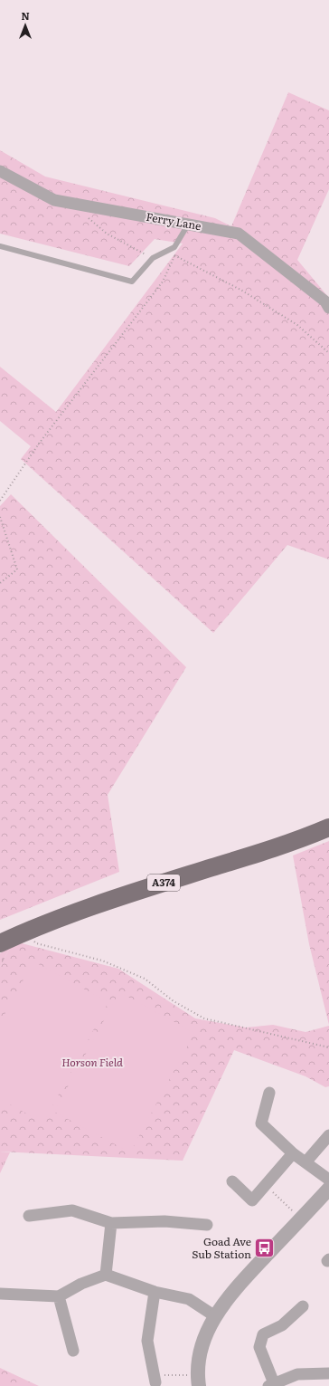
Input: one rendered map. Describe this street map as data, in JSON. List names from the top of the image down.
{
  "streets": {
    "main road": ["A374"],
    "street": ["Ferry Lane"]
  },
  "parks": ["Horson Field"],
  "places": {
    "bus stop": ["Goad Ave Sub Station"]
  },
  "north": "top"
}
